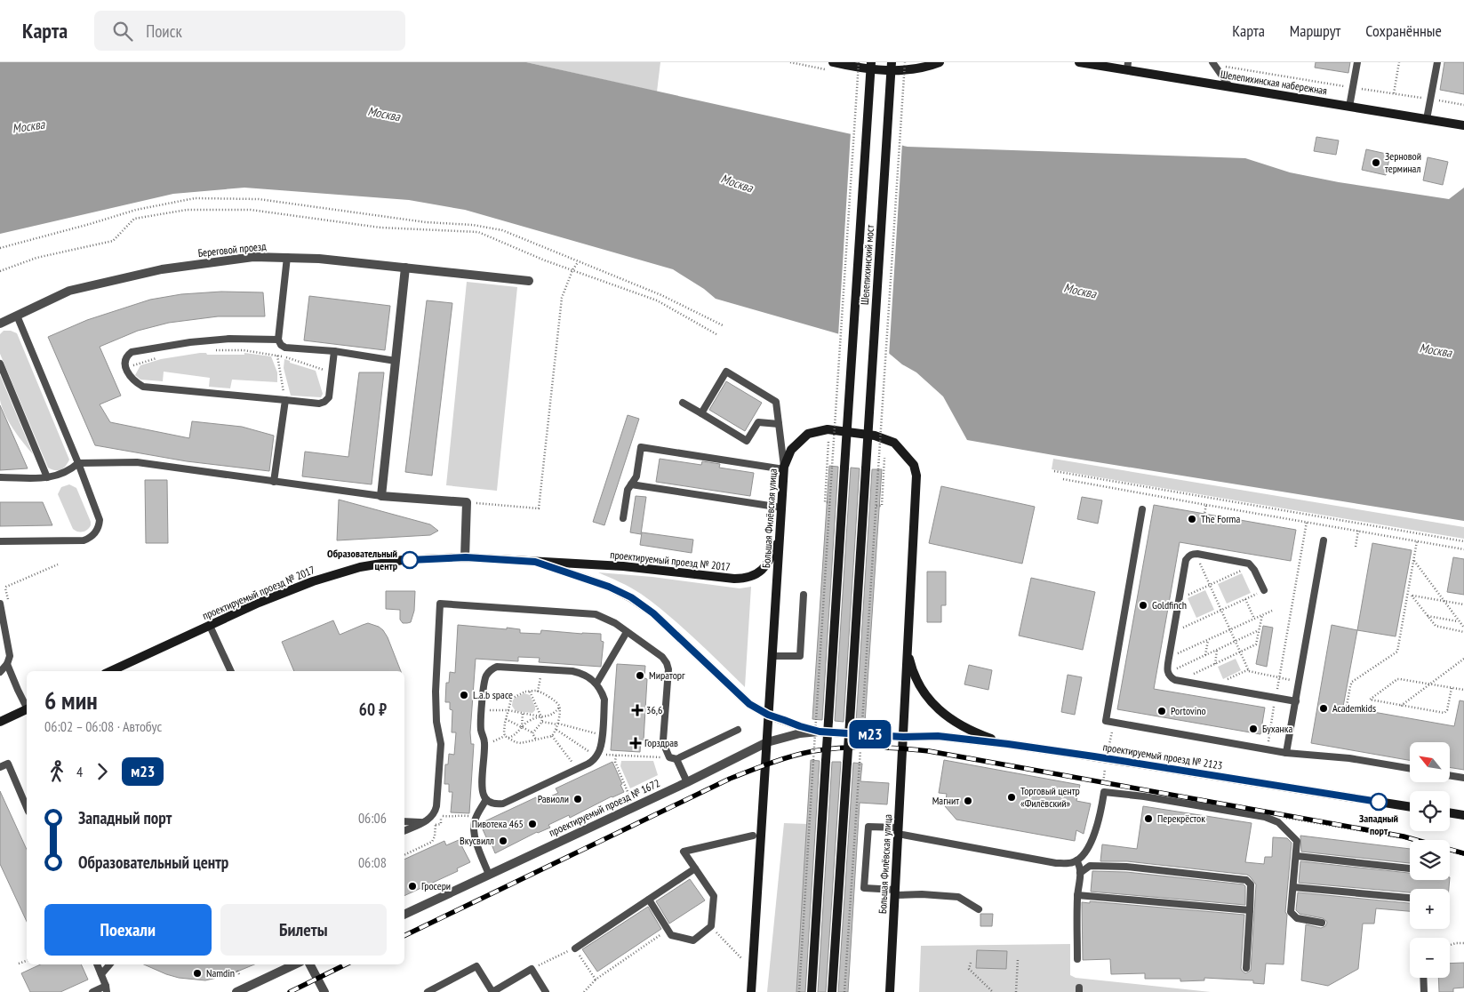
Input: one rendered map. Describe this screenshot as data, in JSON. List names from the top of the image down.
{
  "streets": {
    "street": [
      "Шелепихинская набережная",
      "Береговой проезд",
      "Шелепихинский мост",
      "Большая Филёвская улица",
      "проектируемый проезд № 2017",
      "проектируемый проезд № 2123",
      "проектируемый проезд № 1672"
    ]
  },
  "crossings": [
    ["Большая Филёвская улица", "проектируемый проезд № 2017"],
    ["Большая Филёвская улица", "проектируемый проезд № 2123"],
    ["Большая Филёвская улица", "проектируемый проезд № 1672"],
    ["проектируемый проезд № 2017", "проектируемый проезд № 2123"],
    ["проектируемый проезд № 2017", "проектируемый проезд № 1672"],
    ["проектируемый проезд № 2123", "проектируемый проезд № 1672"]
  ],
  "water": ["Москва"],
  "places": {
    "other": [
      "Зерновой терминал",
      "The Forma",
      "Образовательный центр",
      "Goldfinch",
      "Мираторг",
      "L.a.b space",
      "Academkids",
      "Portovino",
      "Буханка",
      "Торговый центр «Филёвский»",
      "Равиоли",
      "Магнит",
      "Западный порт",
      "Перекрёсток",
      "Пивотека 465",
      "Вкусвилл",
      "Гросери",
      "Namdin"
    ],
    "health": ["36,6", "Горздрав"]
  },
  "lines": ["bus line м23"],
  "north": "top left",
  "page": {
    "header": "Карта",
    "search": "Поиск",
    "nav": ["Карта", "Маршрут", "Сохранённые"],
    "on_map": "м23",
    "heading": ["6 мин", "06:02 – 06:08 · Автобус", "60 ₽"],
    "map_buttons": ["+", "−"],
    "legs": ["4", "м23"],
    "list": [
      {
        "name": "Западный порт",
        "value": "06:06"
      },
      {
        "name": "Образовательный центр",
        "value": "06:08"
      }
    ],
    "buttons": ["Поехали", "Билеты"]
  }
}
